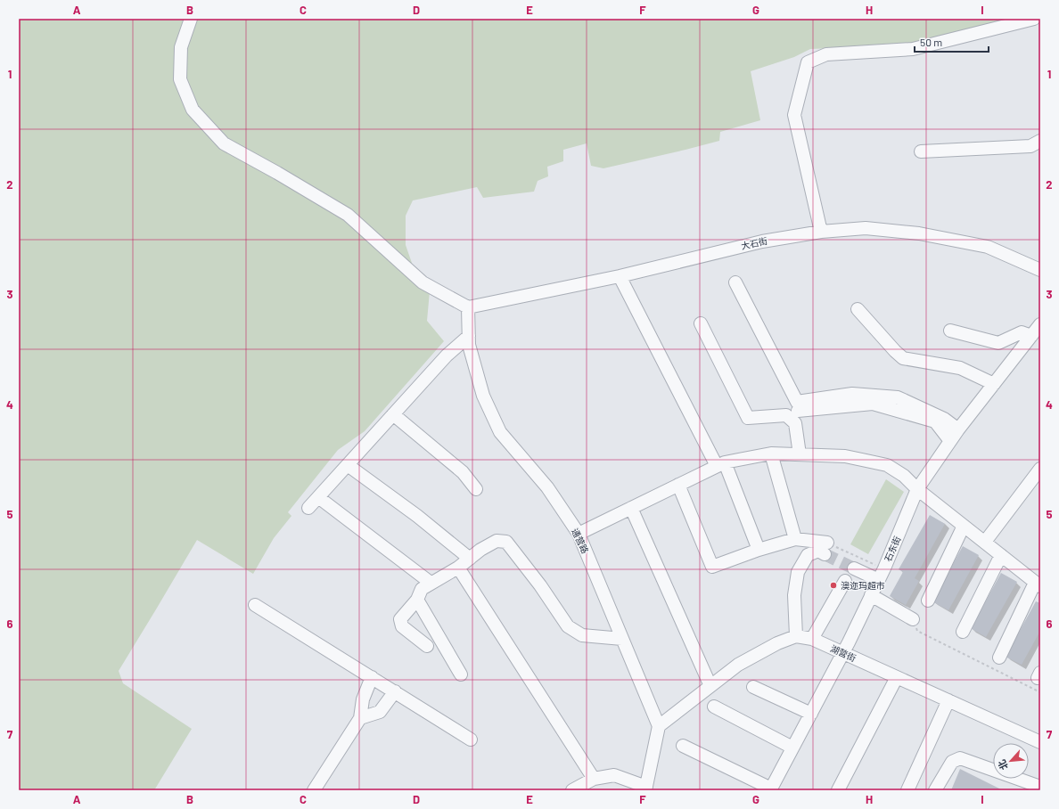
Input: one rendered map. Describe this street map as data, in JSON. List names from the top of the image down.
{
  "streets": {
    "street": [
      "大石街",
      "通营路",
      "石东街",
      "湖营街"
    ]
  },
  "crossings": [
    ["大石街", "通营路"],
    ["通营路", "湖营街"],
    ["石东街", "湖营街"]
  ],
  "places": ["澳迩玛超市"],
  "scale_bar": "50 m",
  "north": "bottom left",
  "grid": {
    "columns": [
      "A",
      "B",
      "C",
      "D",
      "E",
      "F",
      "G",
      "H",
      "I"
    ],
    "rows": [
      "1",
      "2",
      "3",
      "4",
      "5",
      "6",
      "7"
    ]
  }
}
